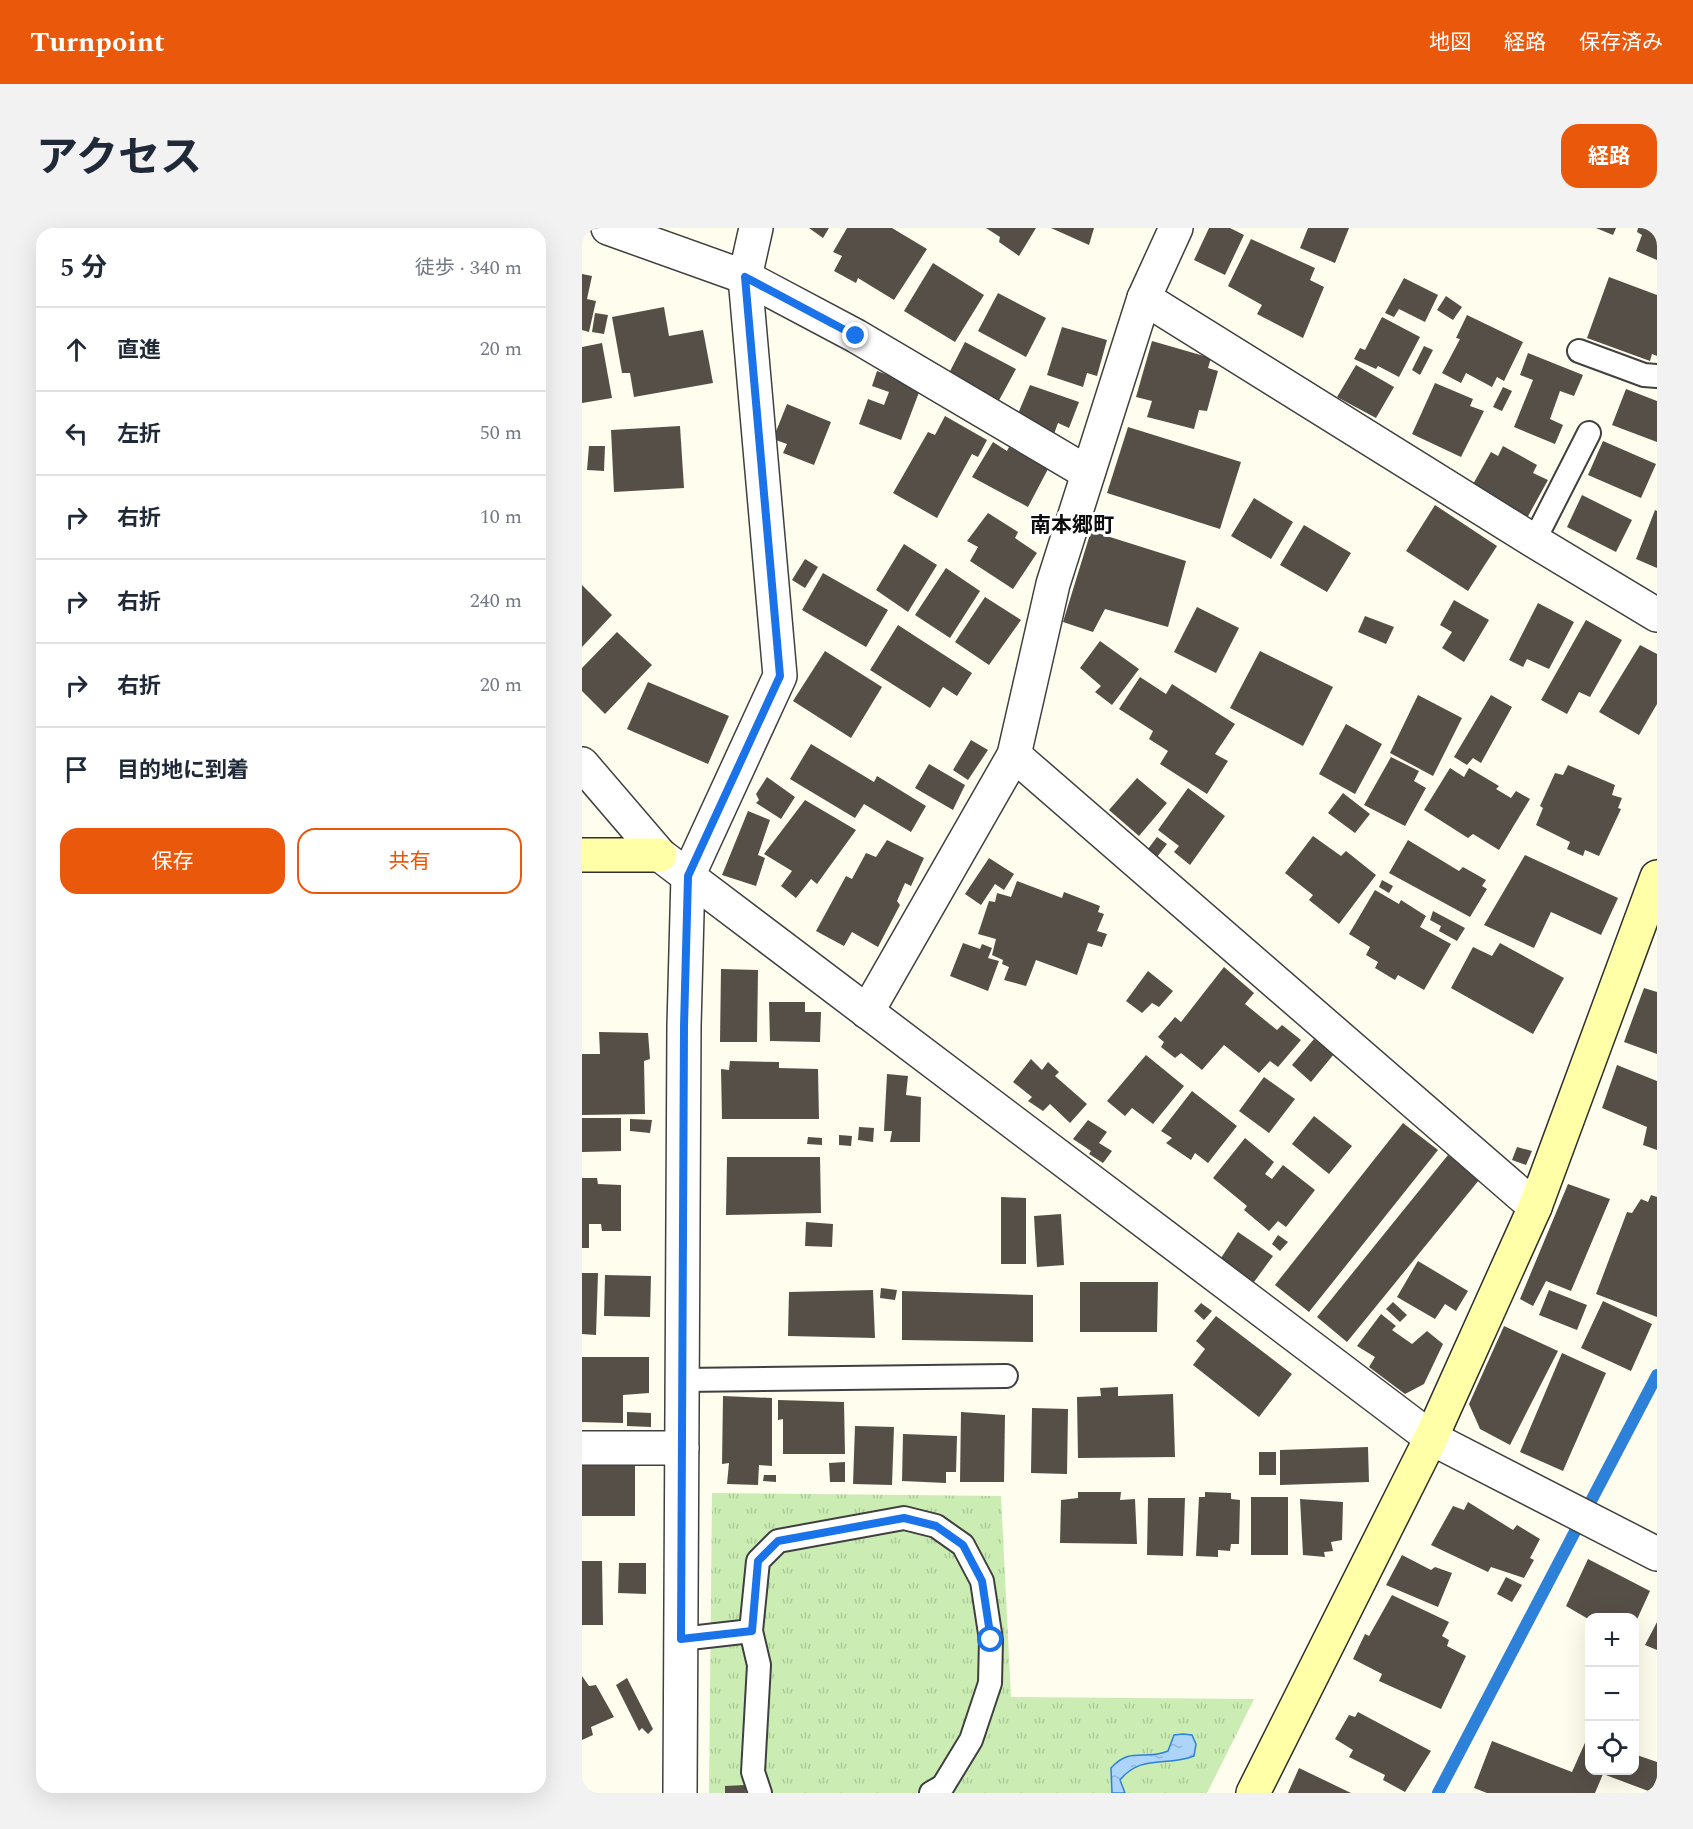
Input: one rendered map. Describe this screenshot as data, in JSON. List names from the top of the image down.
{
  "districts": ["南本郷町"],
  "page": {
    "header": "Turnpoint",
    "nav": ["地図", "経路", "保存済み"],
    "title": "アクセス",
    "buttons": [
      "経路",
      ["保存", "共有"]
    ],
    "heading": ["5 分", "徒歩 · 340 m"],
    "list": [
      ["直進", "20 m"],
      ["左折", "50 m"],
      ["右折", "10 m"],
      ["右折", "240 m"],
      ["右折", "20 m"],
      "目的地に到着"
    ],
    "map_buttons": ["+", "−"]
  }
}
